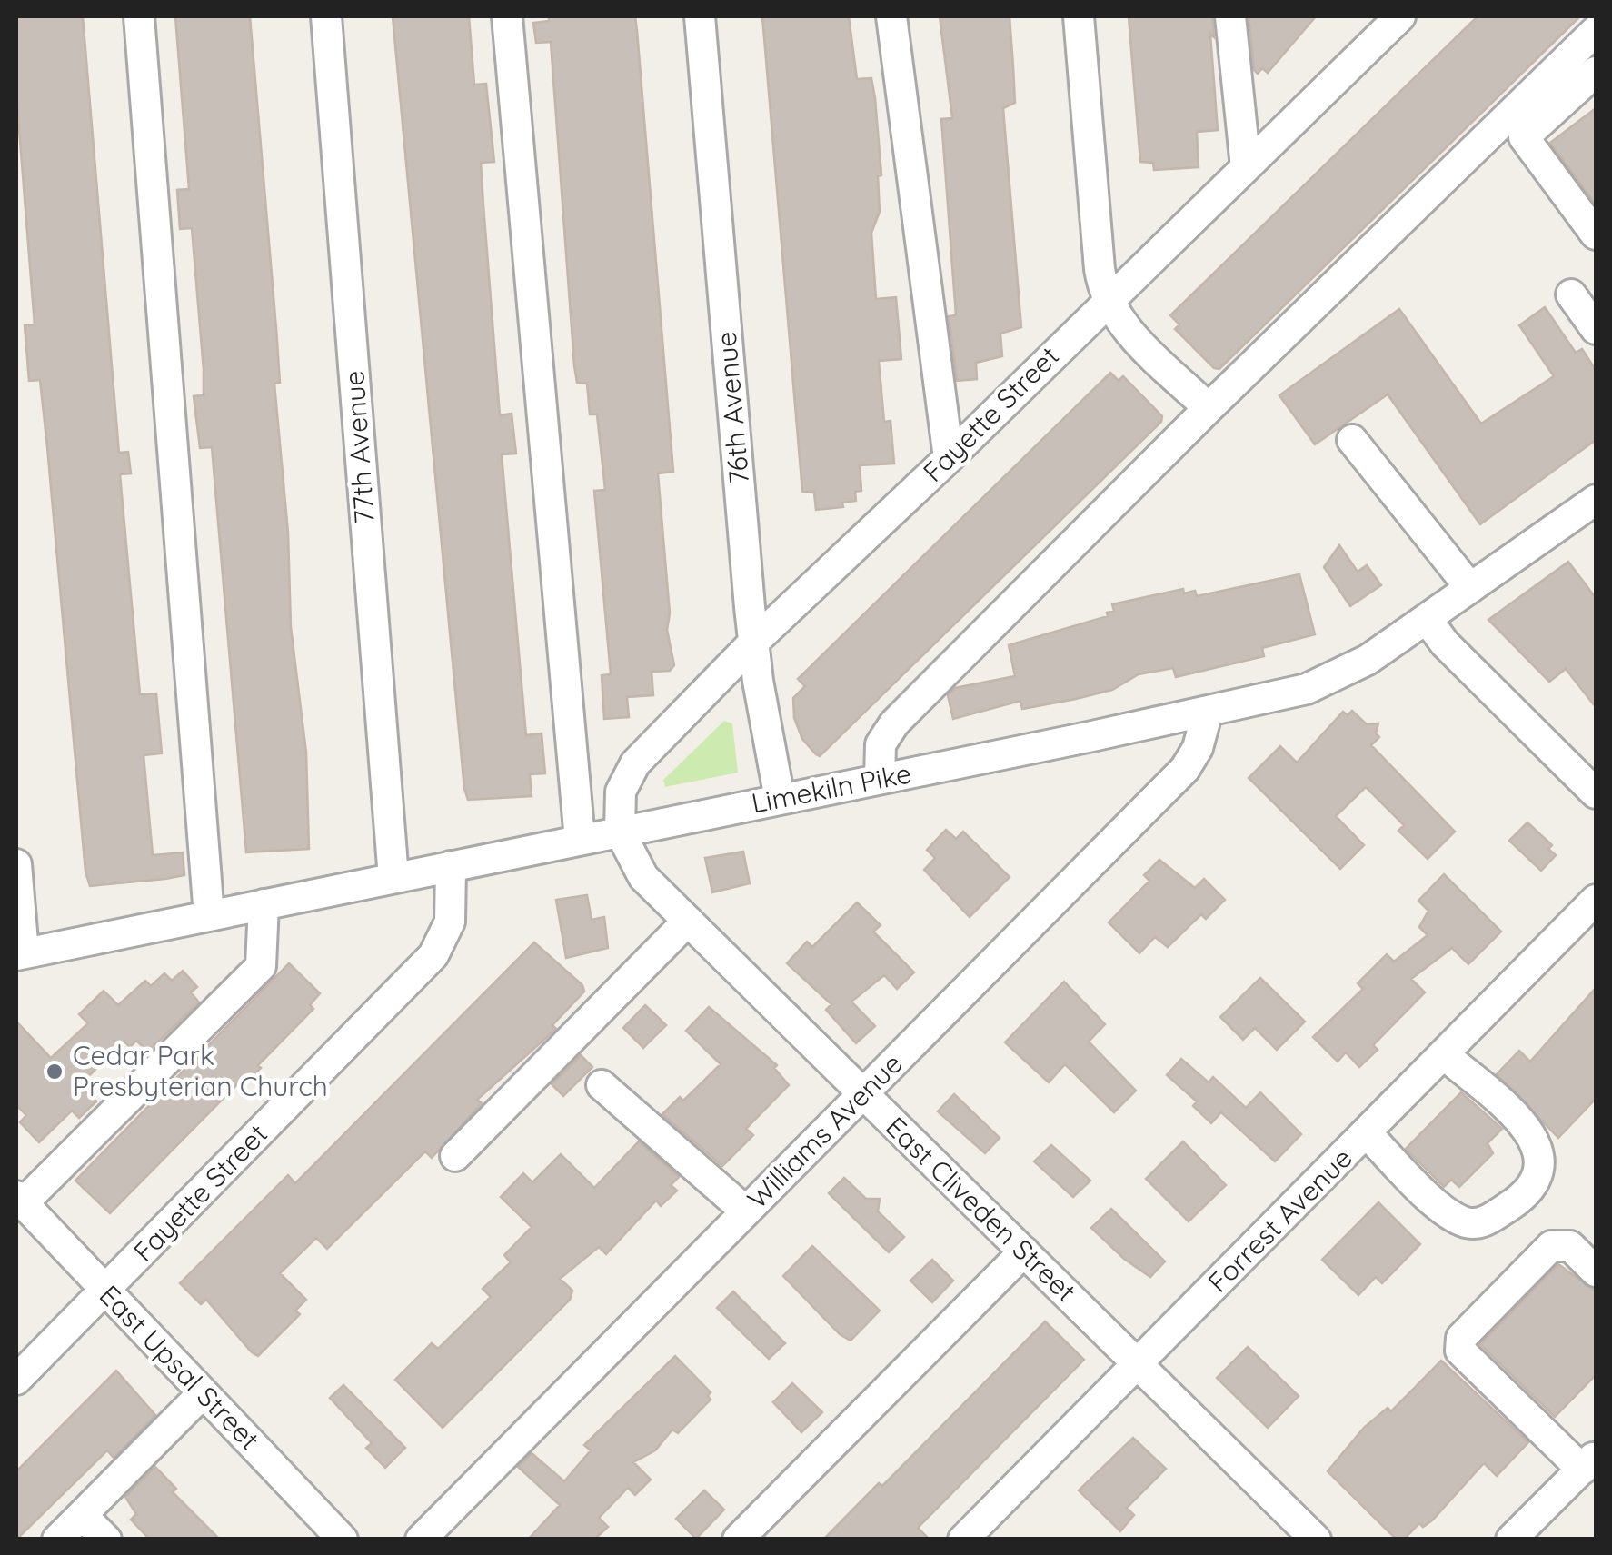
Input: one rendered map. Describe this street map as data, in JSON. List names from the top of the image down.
{
  "streets": {
    "street": [
      "76th Avenue",
      "Fayette Street",
      "77th Avenue",
      "Limekiln Pike",
      "Williams Avenue",
      "East Cliveden Street",
      "Forrest Avenue",
      "East Upsal Street"
    ]
  },
  "crossings": [
    ["76th Avenue", "Fayette Street"],
    ["76th Avenue", "Limekiln Pike"],
    ["Fayette Street", "Limekiln Pike"],
    ["Fayette Street", "East Cliveden Street"],
    ["Fayette Street", "East Upsal Street"],
    ["77th Avenue", "Limekiln Pike"],
    ["Limekiln Pike", "Williams Avenue"],
    ["Limekiln Pike", "East Cliveden Street"],
    ["Williams Avenue", "East Cliveden Street"],
    ["East Cliveden Street", "Forrest Avenue"]
  ],
  "places": ["Cedar Park Presbyterian Church"]
}
